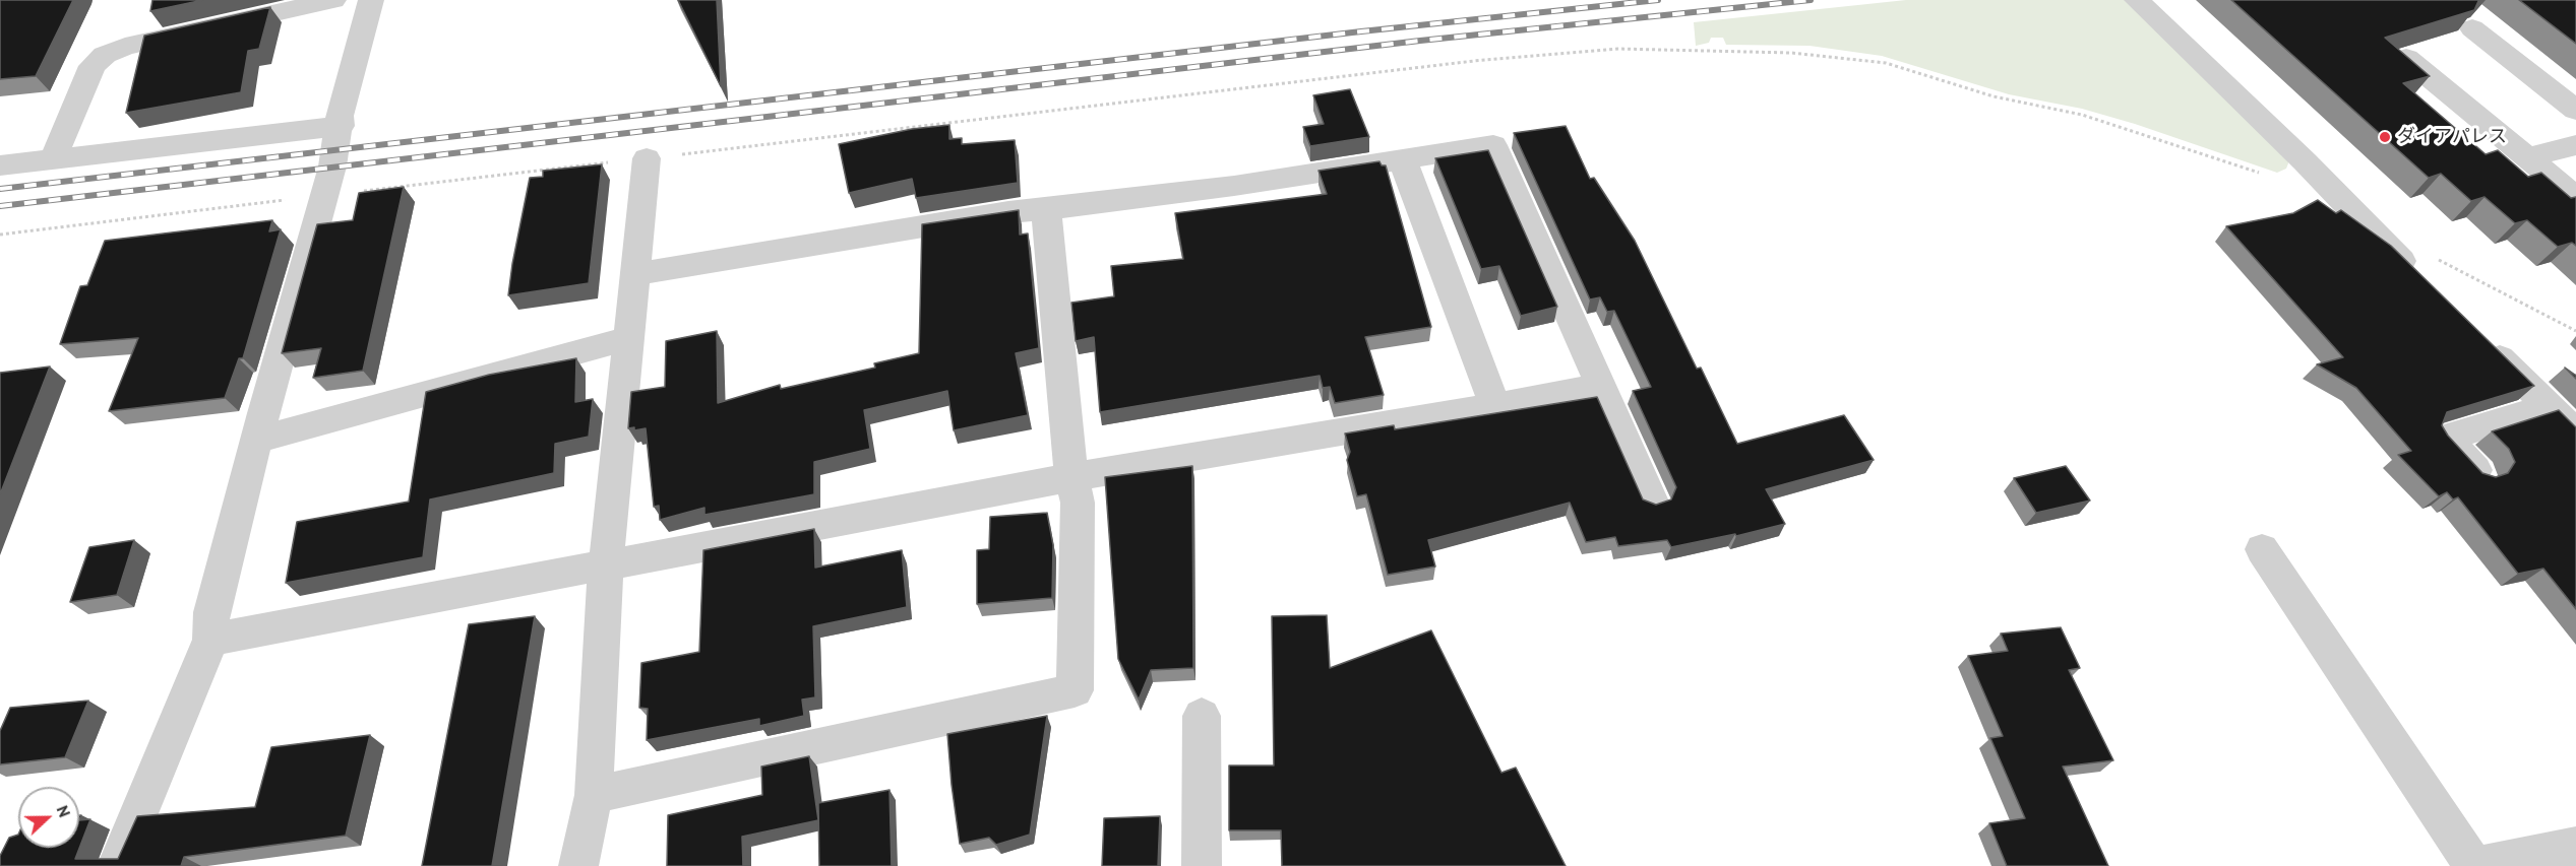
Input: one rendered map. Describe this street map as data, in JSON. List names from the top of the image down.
{
  "places": ["ダイアパレス"],
  "north": "right"
}
